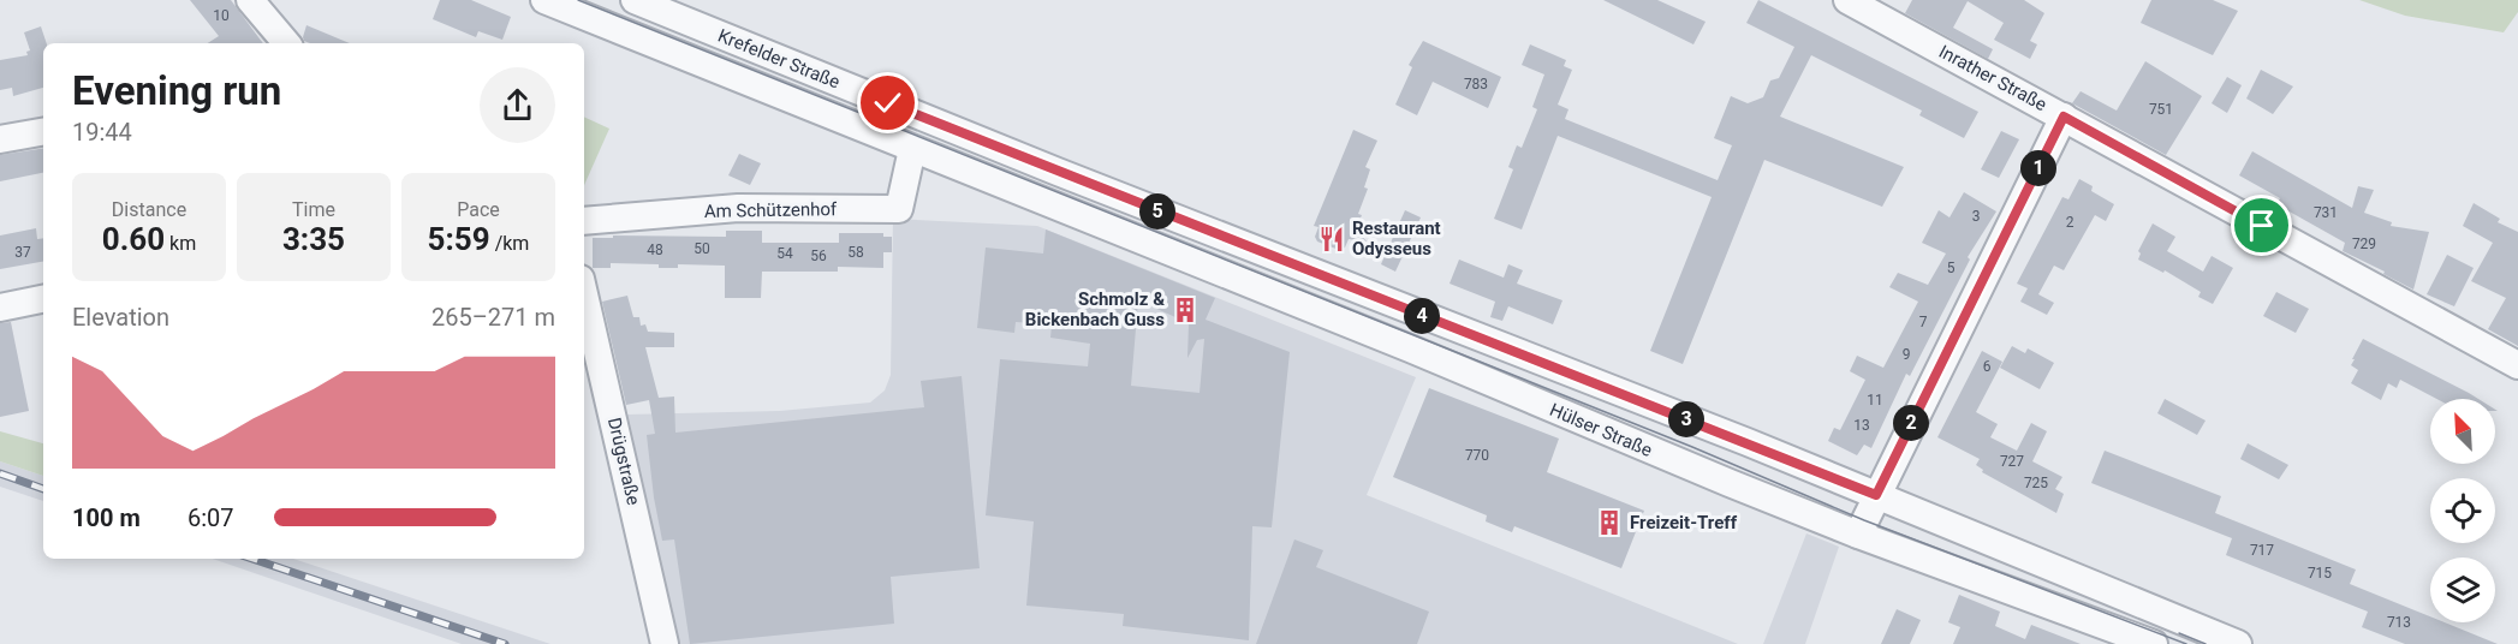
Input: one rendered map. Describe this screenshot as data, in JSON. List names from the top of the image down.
{
  "streets": {
    "street": [
      "Krefelder Straße",
      "Inrather Straße",
      "Am Schützenhof",
      "Hülser Straße",
      "Drügstraße"
    ]
  },
  "crossings": [
    ["Krefelder Straße", "Am Schützenhof"],
    ["Krefelder Straße", "Hülser Straße"]
  ],
  "places": {
    "restaurant": ["Restaurant Odysseus"],
    "building": ["Schmolz & Bickenbach Guss", "Freizeit-Treff"]
  },
  "house_numbers": [
    "10",
    "783",
    "751",
    "731",
    "3",
    "2",
    "729",
    "50",
    "48",
    "37",
    "58",
    "54",
    "56",
    "5",
    "7",
    "9",
    "6",
    "11",
    "13",
    "770",
    "727",
    "725",
    "717",
    "715",
    "713"
  ],
  "north": "top left",
  "page": {
    "heading": ["Evening run", "19:44"],
    "pins": [
      "1",
      "5",
      "4",
      "3",
      "2"
    ],
    "stats": [
      ["Distance", "0.60 km"],
      ["Time", "3:35"],
      ["Pace", "5:59 /km"]
    ],
    "chart": ["Elevation", "265–271 m"],
    "list": [
      {
        "name": "100 m",
        "note": "6:07"
      }
    ]
  }
}
